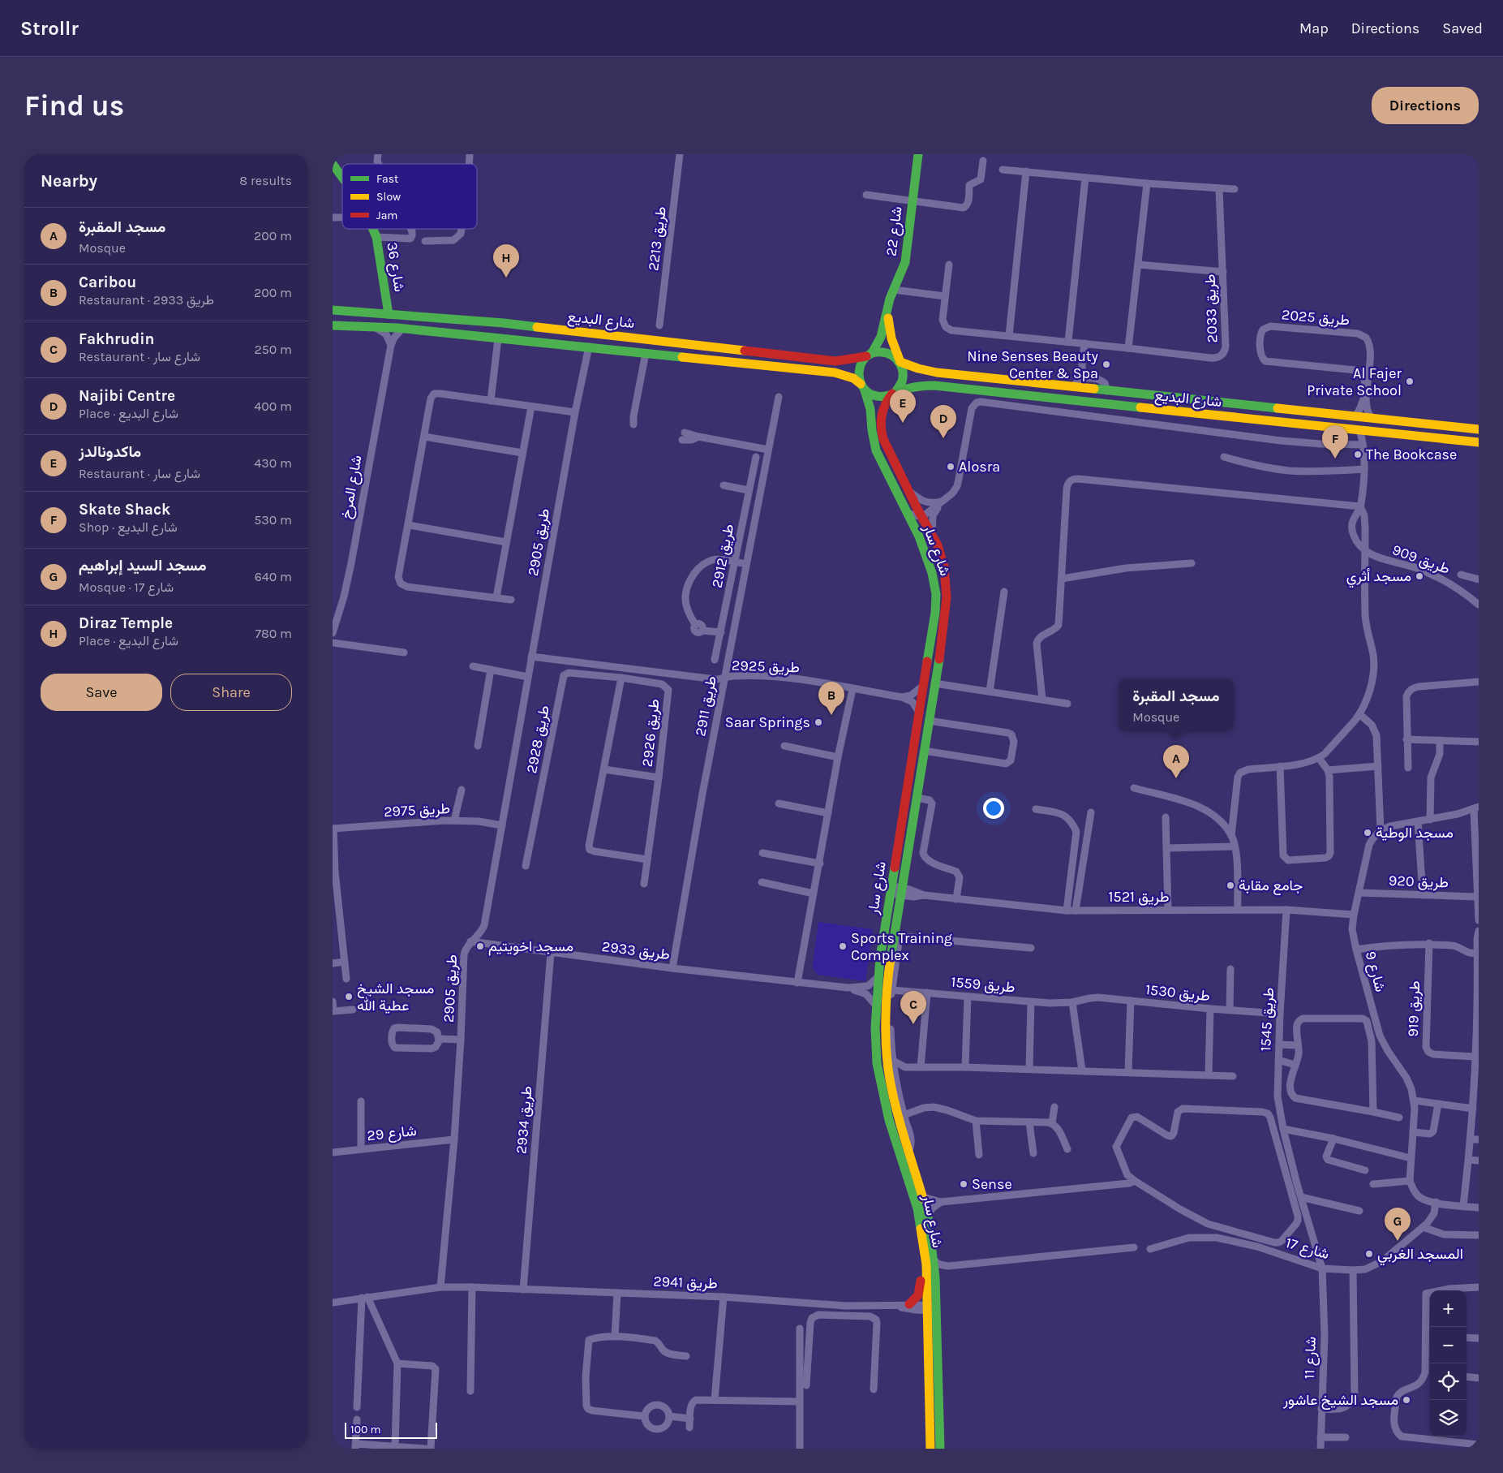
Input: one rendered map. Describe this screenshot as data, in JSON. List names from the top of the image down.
{
  "streets": {
    "street": [
      "شارع 22",
      "طريق 2213",
      "شارع 36",
      "طريق 2033",
      "طريق 2025",
      "شارع البديع",
      "شارع المرخ",
      "طريق 2905",
      "شارع سار",
      "طريق 2912",
      "طريق 909",
      "طريق 2925",
      "طريق 2911",
      "طريق 2926",
      "طريق 2928",
      "طريق 2975",
      "طريق 920",
      "طريق 1521",
      "طريق 2933",
      "شارع 9",
      "طريق 1559",
      "طريق 1530",
      "طريق 919",
      "طريق 1545",
      "طريق 2934",
      "شارع 29",
      "شارع 17",
      "طريق 2941",
      "شارع 11"
    ]
  },
  "crossings": [
    ["شارع 22", "شارع البديع"],
    ["شارع 22", "شارع سار"],
    ["شارع 36", "شارع البديع"],
    ["طريق 2025", "شارع البديع"],
    ["شارع البديع", "شارع المرخ"],
    ["شارع البديع", "طريق 2905"],
    ["شارع البديع", "شارع سار"],
    ["طريق 2905", "طريق 2925"],
    ["طريق 2905", "طريق 2975"],
    ["طريق 2905", "طريق 2933"],
    ["طريق 2905", "شارع 29"],
    ["طريق 2905", "طريق 2941"],
    ["شارع سار", "طريق 2925"],
    ["شارع سار", "طريق 1521"],
    ["شارع سار", "طريق 2933"],
    ["شارع سار", "طريق 2941"],
    ["طريق 2925", "طريق 2911"],
    ["طريق 2911", "طريق 2933"],
    ["طريق 2926", "طريق 2928"],
    ["طريق 920", "شارع 9"],
    ["طريق 1521", "شارع 9"],
    ["طريق 1521", "طريق 1545"],
    ["طريق 2933", "طريق 2934"],
    ["طريق 1559", "طريق 1530"],
    ["طريق 1530", "طريق 1545"],
    ["طريق 1545", "شارع 17"],
    ["طريق 1545", "شارع 11"],
    ["طريق 2934", "طريق 2941"],
    ["شارع 17", "شارع 11"]
  ],
  "places": [
    "Nine Senses Beauty Center & Spa",
    "Al Fajer Private School",
    "The Bookcase",
    "Alosra",
    "مسجد أثري",
    "Saar Springs",
    "مسجد الوطية",
    "جامع مقابة",
    "مسجد اخويتيم",
    "Sports Training Complex",
    "مسجد الشيخ عطية الله",
    "Sense",
    "المسجد الغربي",
    "مسجد الشيخ عاشور"
  ],
  "legend": ["Fast", "Slow", "Jam"],
  "scale_bar": "100 m",
  "page": {
    "header": "Strollr",
    "nav": ["Map", "Directions", "Saved"],
    "buttons": [
      "Directions",
      ["Save", "Share"]
    ],
    "title": "Find us",
    "heading": ["Nearby", "8 results"],
    "list": [
      {
        "mark": "A",
        "name": "مسجد المقبرة",
        "note": "Mosque",
        "value": "200 m"
      },
      {
        "mark": "B",
        "name": "Caribou",
        "note": "Restaurant · طريق 2933",
        "value": "200 m"
      },
      {
        "mark": "C",
        "name": "Fakhrudin",
        "note": "Restaurant · شارع سار",
        "value": "250 m"
      },
      {
        "mark": "D",
        "name": "Najibi Centre",
        "note": "Place · شارع البديع",
        "value": "400 m"
      },
      {
        "mark": "E",
        "name": "ماكدونالدز",
        "note": "Restaurant · شارع سار",
        "value": "430 m"
      },
      {
        "mark": "F",
        "name": "Skate Shack",
        "note": "Shop · شارع البديع",
        "value": "530 m"
      },
      {
        "mark": "G",
        "name": "مسجد السيد إبراهيم",
        "note": "Mosque · شارع 17",
        "value": "640 m"
      },
      {
        "mark": "H",
        "name": "Diraz Temple",
        "note": "Place · شارع البديع",
        "value": "780 m"
      }
    ],
    "pins": [
      "H",
      "E",
      "D",
      "F",
      "B",
      "A",
      "C",
      "G"
    ],
    "popup": ["مسجد المقبرة", "Mosque"],
    "map_buttons": ["+", "−"],
    "scale": "100 m"
  }
}
